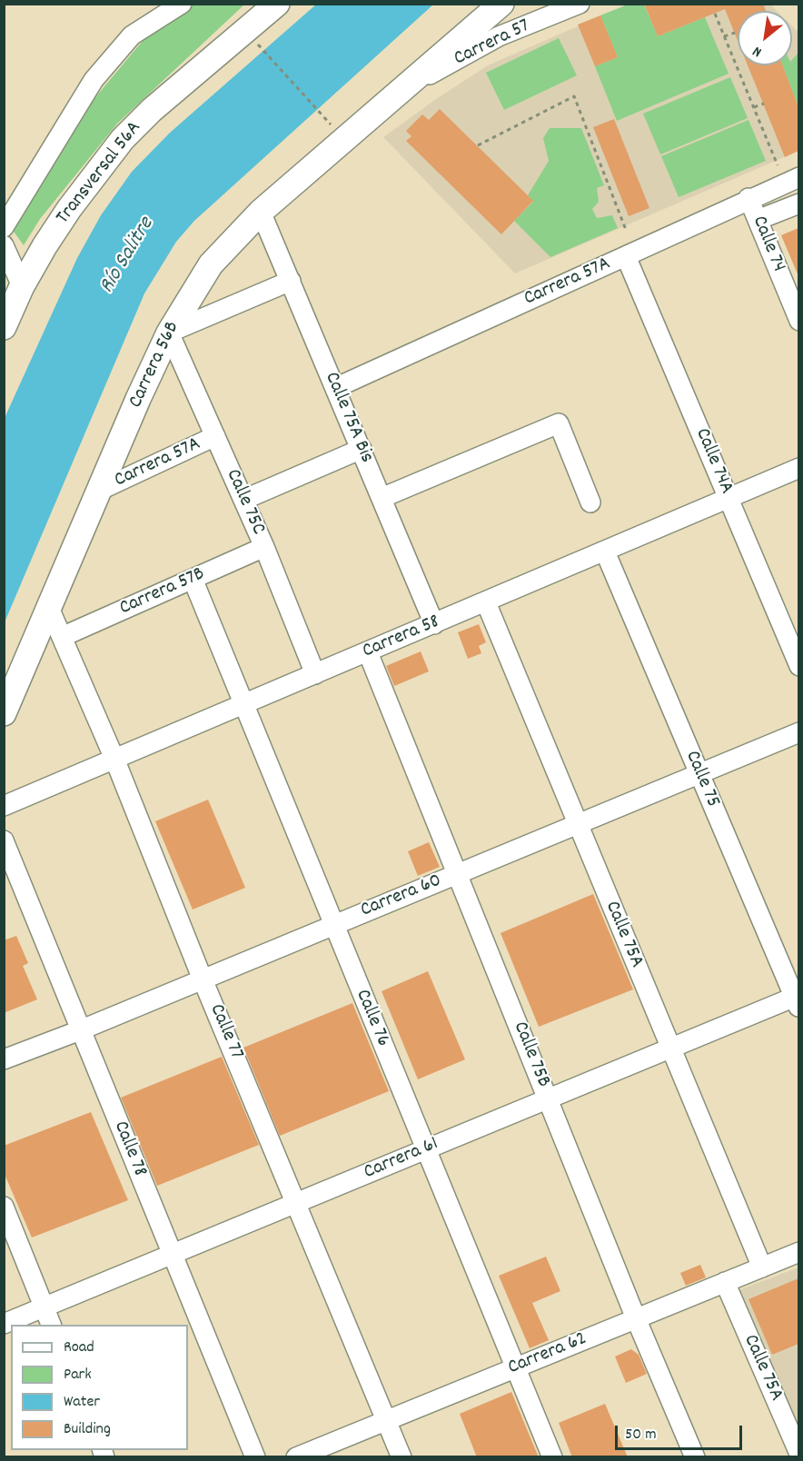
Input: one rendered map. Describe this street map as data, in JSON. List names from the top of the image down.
{
  "streets": {
    "main road": ["Transversal 56A", "Carrera 56B"],
    "street": [
      "Carrera 57",
      "Calle 74",
      "Carrera 57A",
      "Calle 75A Bis",
      "Calle 74A",
      "Calle 75C",
      "Carrera 57B",
      "Carrera 58",
      "Calle 75",
      "Carrera 60",
      "Calle 75A",
      "Calle 76",
      "Calle 77",
      "Calle 75B",
      "Calle 78",
      "Carrera 61",
      "Carrera 62"
    ]
  },
  "crossings": [
    ["Carrera 57", "Carrera 56B"],
    ["Calle 74", "Carrera 57A"],
    ["Carrera 57A", "Carrera 56B"],
    ["Carrera 57A", "Calle 75A Bis"],
    ["Carrera 57A", "Calle 74A"],
    ["Carrera 57A", "Calle 75C"],
    ["Carrera 56B", "Calle 75A Bis"],
    ["Carrera 56B", "Calle 75C"],
    ["Carrera 56B", "Calle 77"],
    ["Calle 75A Bis", "Carrera 58"],
    ["Calle 74A", "Carrera 58"],
    ["Calle 75C", "Carrera 57B"],
    ["Calle 75C", "Carrera 58"],
    ["Carrera 57B", "Calle 76"],
    ["Carrera 57B", "Calle 77"],
    ["Carrera 58", "Calle 75"],
    ["Carrera 58", "Calle 75A"],
    ["Carrera 58", "Calle 76"],
    ["Carrera 58", "Calle 77"],
    ["Carrera 58", "Calle 75B"],
    ["Calle 75", "Carrera 60"],
    ["Calle 75", "Carrera 61"],
    ["Carrera 60", "Calle 75A"],
    ["Carrera 60", "Calle 76"],
    ["Carrera 60", "Calle 77"],
    ["Carrera 60", "Calle 75B"],
    ["Carrera 60", "Calle 78"],
    ["Calle 75A", "Carrera 61"],
    ["Calle 75A", "Carrera 62"],
    ["Calle 76", "Carrera 61"],
    ["Calle 76", "Carrera 62"],
    ["Calle 77", "Carrera 61"],
    ["Calle 77", "Carrera 62"],
    ["Calle 75B", "Carrera 61"],
    ["Calle 75B", "Carrera 62"],
    ["Calle 78", "Carrera 61"]
  ],
  "water": ["Río Salitre"],
  "legend": [
    "Road",
    "Park",
    "Water",
    "Building"
  ],
  "scale_bar": "50 m",
  "north": "bottom left"
}
